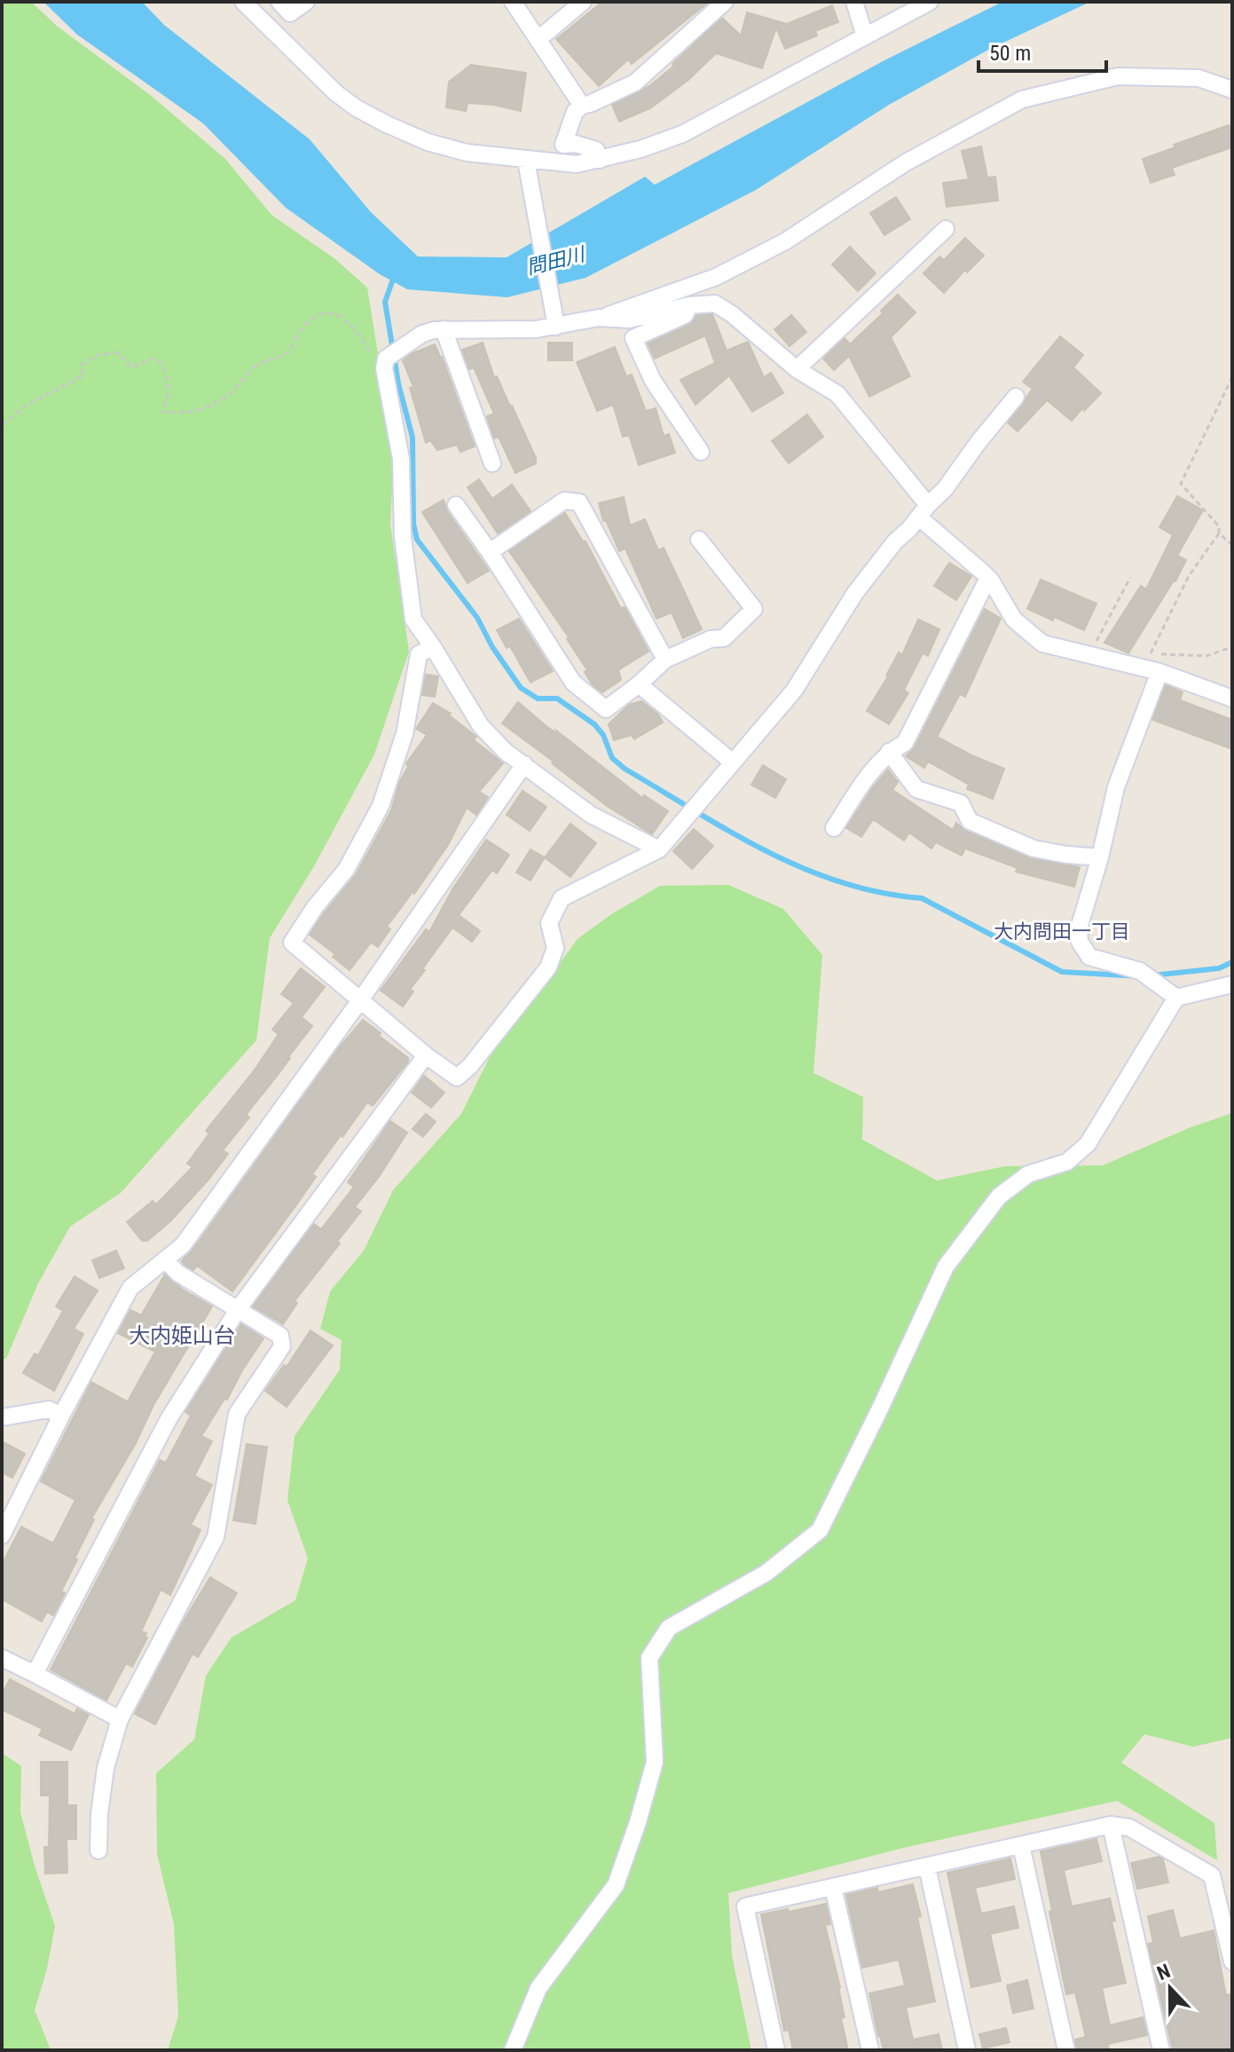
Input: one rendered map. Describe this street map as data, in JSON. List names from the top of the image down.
{
  "districts": ["大内問田一丁目", "大内姫山台"],
  "water": ["問田川"],
  "scale_bar": "50 m",
  "north": "top"
}
